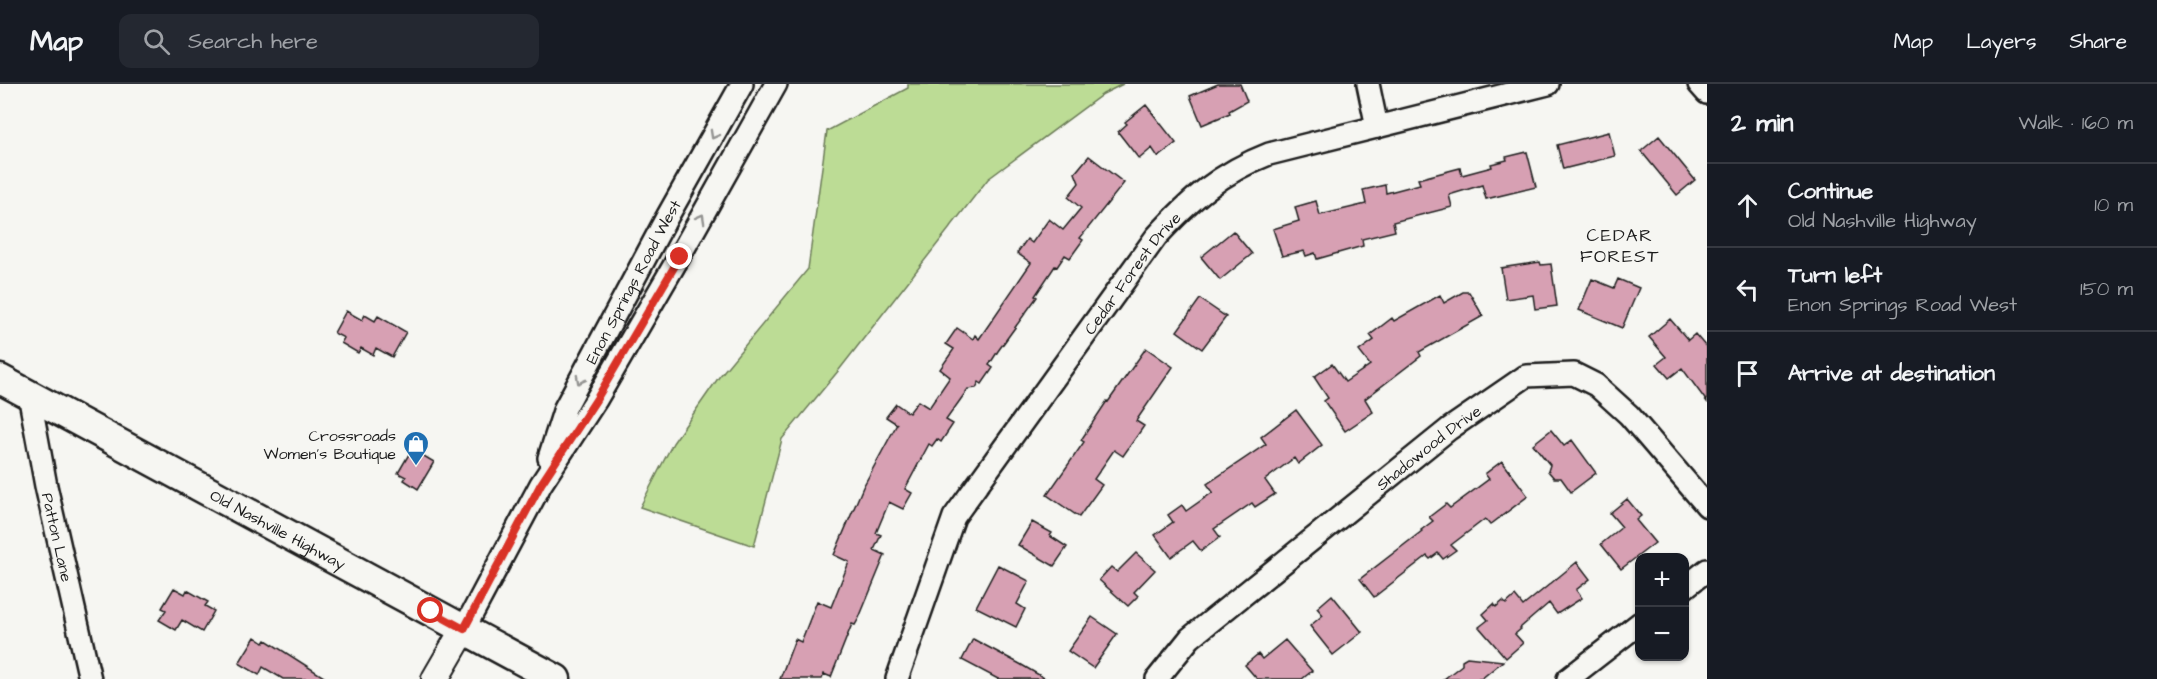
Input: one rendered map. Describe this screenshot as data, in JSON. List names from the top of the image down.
{
  "streets": {
    "main road": ["Old Nashville Highway"],
    "street": [
      "Cedar Forest Drive",
      "Enon Springs Road West",
      "Shadowood Drive",
      "Patton Lane"
    ]
  },
  "crossings": [
    ["Enon Springs Road West", "Old Nashville Highway"],
    ["Old Nashville Highway", "Patton Lane"]
  ],
  "districts": ["CEDAR FOREST"],
  "places": {
    "shop": ["Crossroads Women's Boutique"]
  },
  "page": {
    "header": "Map",
    "search": "Search here",
    "nav": ["Map", "Layers", "Share"],
    "heading": ["2 min", "Walk · 160 m"],
    "list": [
      ["Continue", "Old Nashville Highway", "10 m"],
      ["Turn left", "Enon Springs Road West", "150 m"],
      "Arrive at destination"
    ],
    "map_buttons": ["+", "−"]
  }
}
